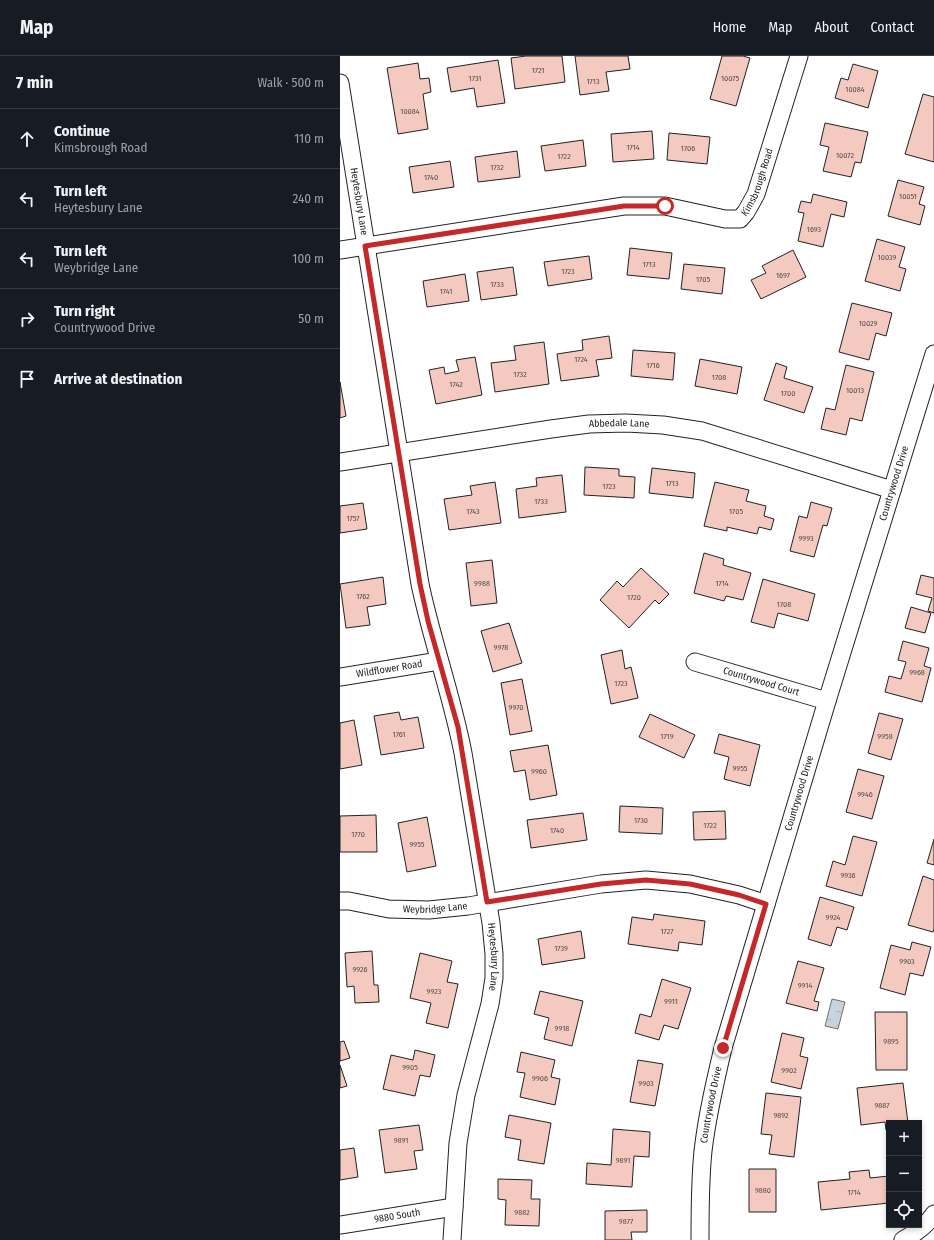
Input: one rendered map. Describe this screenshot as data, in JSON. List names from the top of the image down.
{
  "streets": {
    "street": [
      "Kimsbrough Road",
      "Heytesbury Lane",
      "Abbedale Lane",
      "Countrywood Drive",
      "Wildflower Road",
      "Countrywood Court",
      "Weybridge Lane",
      "9880 South"
    ]
  },
  "crossings": [
    ["Kimsbrough Road", "Heytesbury Lane"],
    ["Heytesbury Lane", "Abbedale Lane"],
    ["Heytesbury Lane", "Wildflower Road"],
    ["Heytesbury Lane", "Weybridge Lane"],
    ["Heytesbury Lane", "9880 South"],
    ["Abbedale Lane", "Countrywood Drive"],
    ["Countrywood Drive", "Countrywood Court"],
    ["Countrywood Drive", "Weybridge Lane"]
  ],
  "house_numbers": [
    "1721",
    "1731",
    "10075",
    "1713",
    "10084",
    "10084",
    "1714",
    "1706",
    "10072",
    "1722",
    "1732",
    "1740",
    "10051",
    "1693",
    "10039",
    "1713",
    "1723",
    "1697",
    "1705",
    "1733",
    "1741",
    "10029",
    "1724",
    "1716",
    "1732",
    "1708",
    "1742",
    "10013",
    "1700",
    "1713",
    "1723",
    "1733",
    "1743",
    "1705",
    "1757",
    "9993",
    "9988",
    "1714",
    "1762",
    "1720",
    "1708",
    "9978",
    "9968",
    "1723",
    "9970",
    "1761",
    "1719",
    "9958",
    "9955",
    "9960",
    "9946",
    "1730",
    "1722",
    "1740",
    "1770",
    "9955",
    "9936",
    "9924",
    "1727",
    "1739",
    "9903",
    "9926",
    "9914",
    "9923",
    "9911",
    "9918",
    "9895",
    "9905",
    "9902",
    "9906",
    "9903",
    "9887",
    "9892",
    "9891",
    "9891",
    "9880",
    "1714",
    "9882",
    "9877"
  ],
  "page": {
    "header": "Map",
    "nav": [
      "Home",
      "Map",
      "About",
      "Contact"
    ],
    "heading": ["7 min", "Walk · 500 m"],
    "list": [
      ["Continue", "Kimsbrough Road", "110 m"],
      ["Turn left", "Heytesbury Lane", "240 m"],
      ["Turn left", "Weybridge Lane", "100 m"],
      ["Turn right", "Countrywood Drive", "50 m"],
      "Arrive at destination"
    ],
    "map_buttons": ["+", "−"]
  }
}
